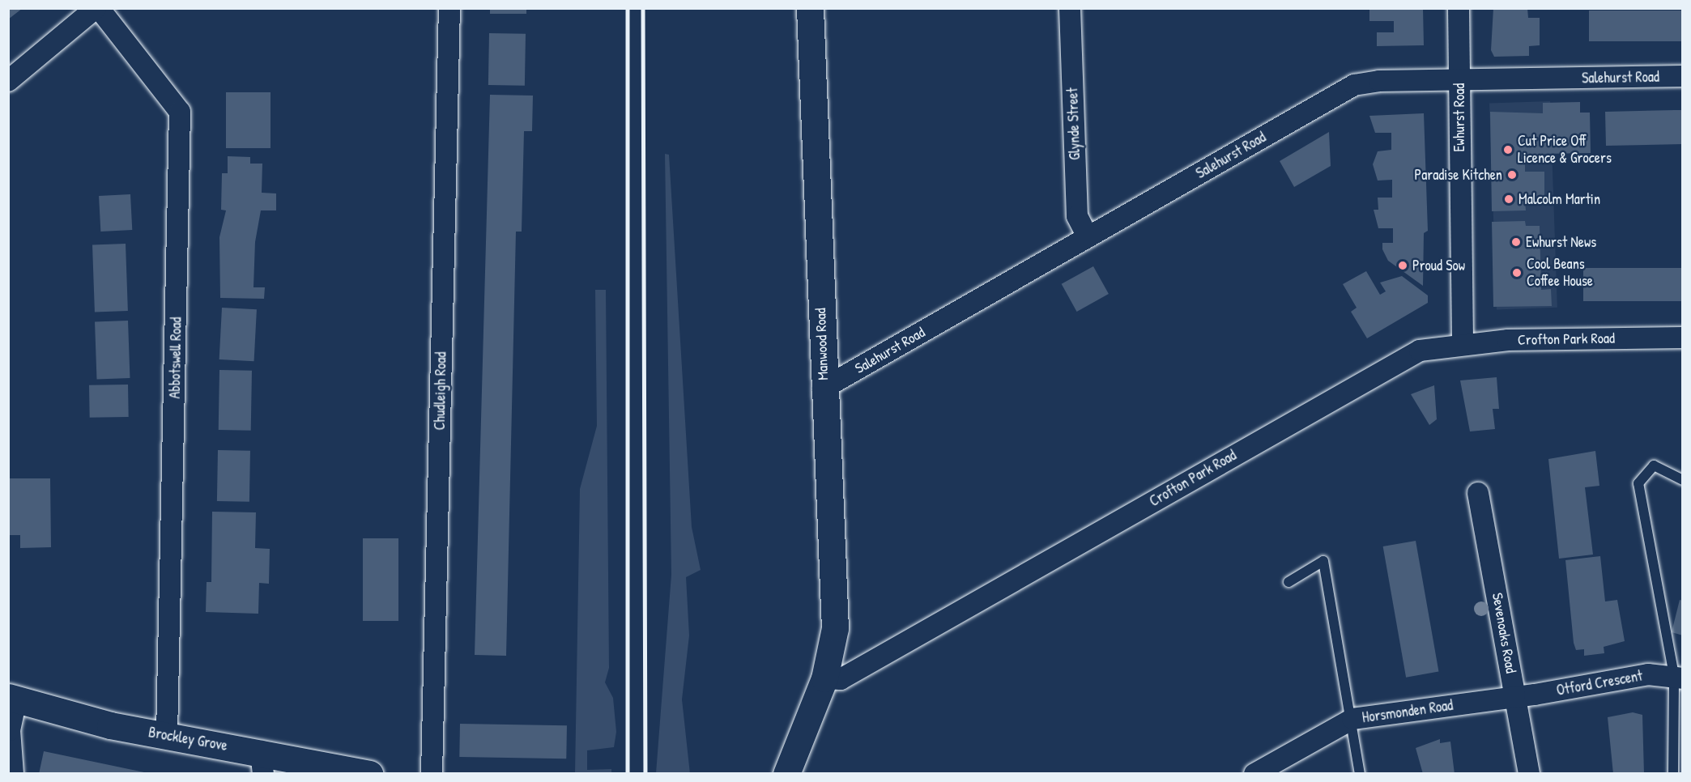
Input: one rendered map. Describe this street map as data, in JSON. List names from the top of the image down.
{
  "streets": {
    "street": [
      "Salehurst Road",
      "Ewhurst Road",
      "Glynde Street",
      "Crofton Park Road",
      "Manwood Road",
      "Abbotswell Road",
      "Chudleigh Road",
      "Sevenoaks Road",
      "Otford Crescent",
      "Horsmonden Road",
      "Brockley Grove"
    ]
  },
  "crossings": [
    ["Salehurst Road", "Ewhurst Road"],
    ["Salehurst Road", "Glynde Street"],
    ["Salehurst Road", "Manwood Road"],
    ["Ewhurst Road", "Crofton Park Road"],
    ["Crofton Park Road", "Manwood Road"],
    ["Abbotswell Road", "Brockley Grove"],
    ["Sevenoaks Road", "Otford Crescent"],
    ["Sevenoaks Road", "Horsmonden Road"],
    ["Otford Crescent", "Horsmonden Road"]
  ],
  "places": [
    "Cut Price Off Licence & Grocers",
    "Paradise Kitchen",
    "Malcolm Martin",
    "Ewhurst News",
    "Proud Sow",
    "Cool Beans Coffee House"
  ]
}
